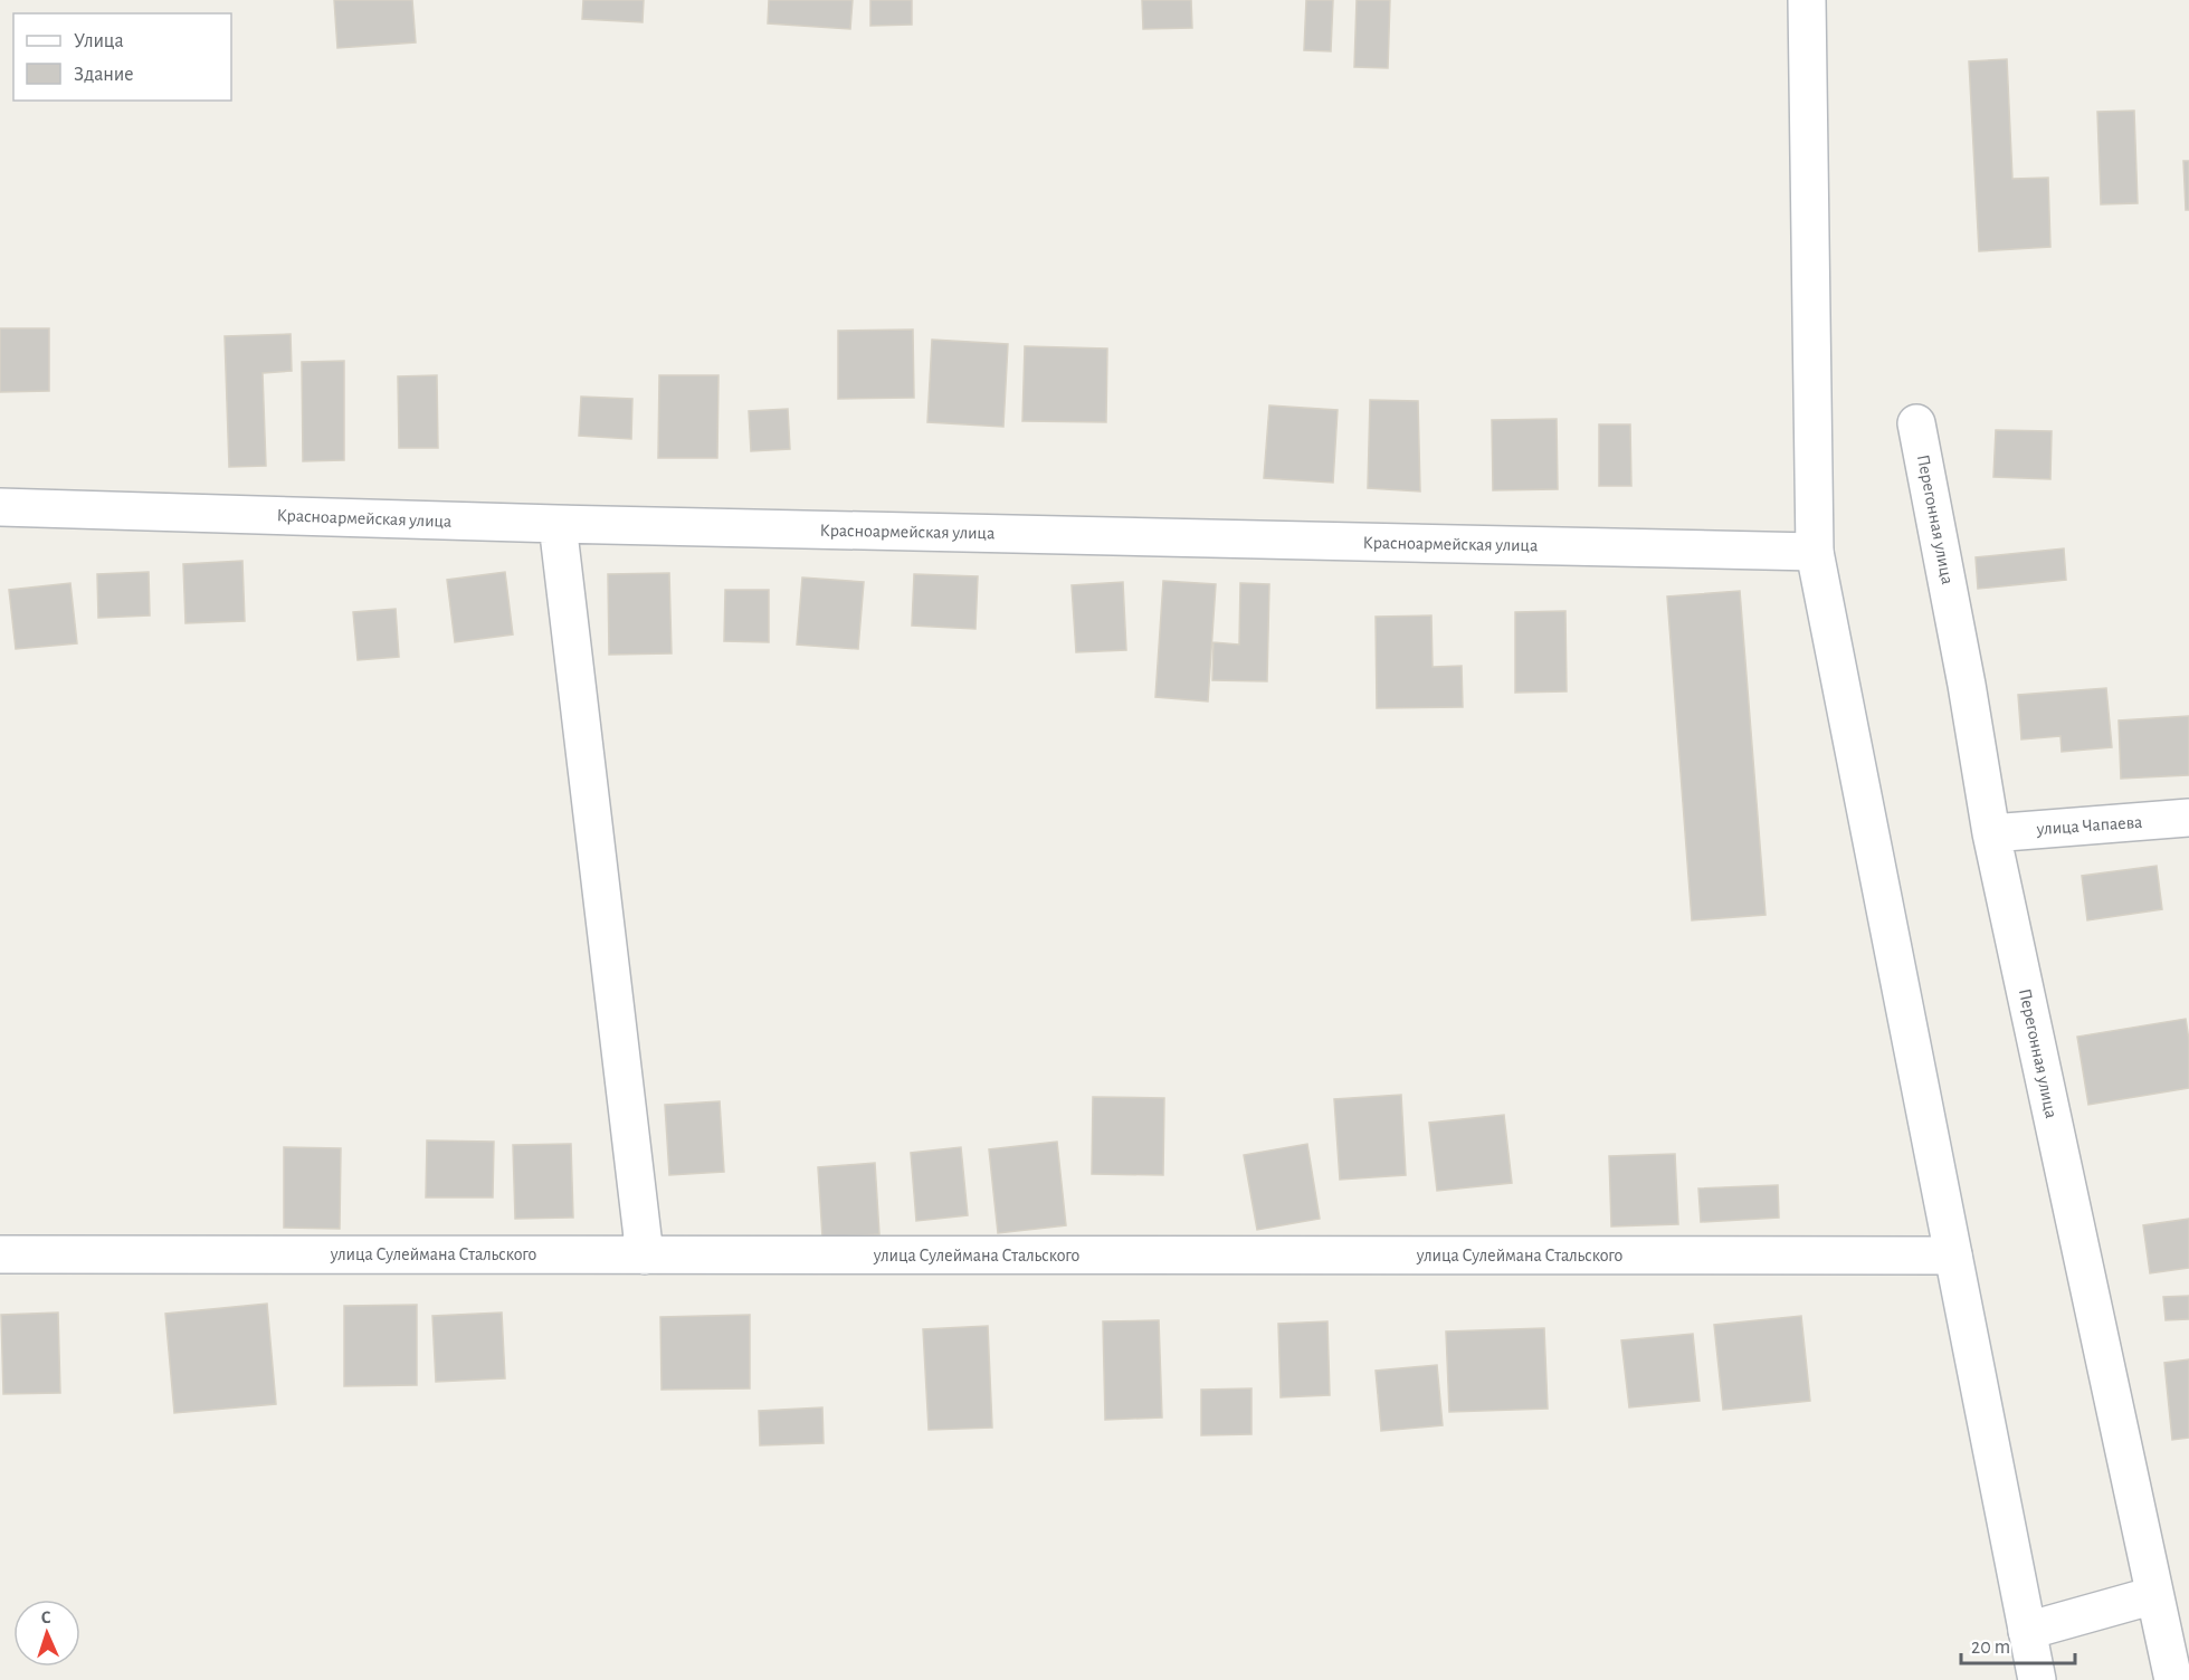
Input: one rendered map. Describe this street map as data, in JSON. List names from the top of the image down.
{
  "streets": {
    "street": [
      "Красноармейская улица",
      "Перегонная улица",
      "улица Чапаева",
      "улица Сулеймана Стальского"
    ]
  },
  "crossings": [
    ["Перегонная улица", "улица Чапаева"]
  ],
  "legend": ["Улица", "Здание"],
  "scale_bar": "20 m",
  "north": "top"
}
